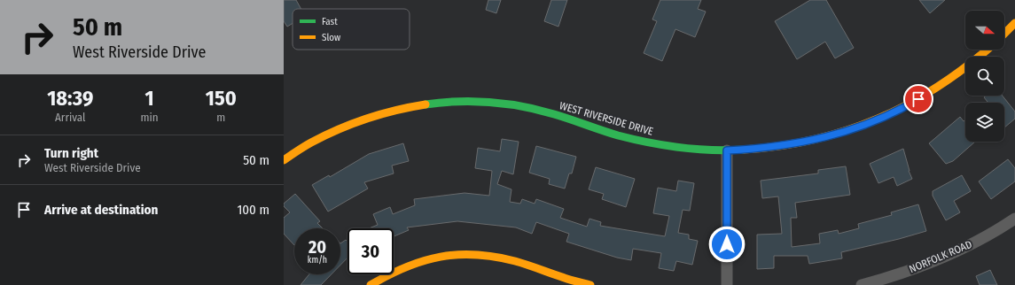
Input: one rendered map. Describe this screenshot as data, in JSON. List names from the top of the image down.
{
  "streets": {
    "street": ["WEST RIVERSIDE DRIVE", "NORFOLK ROAD"]
  },
  "legend": ["Fast", "Slow"],
  "north": "right",
  "page": {
    "turn": ["50 m", "West Riverside Drive"],
    "eta": [
      "18:39",
      "Arrival",
      "1",
      "min",
      "150",
      "m"
    ],
    "list": [
      {
        "name": "Turn right",
        "note": "West Riverside Drive",
        "value": "50 m"
      },
      {
        "name": "Arrive at destination",
        "value": "100 m"
      }
    ],
    "speed": "20 km/h",
    "limit": "30"
  }
}
